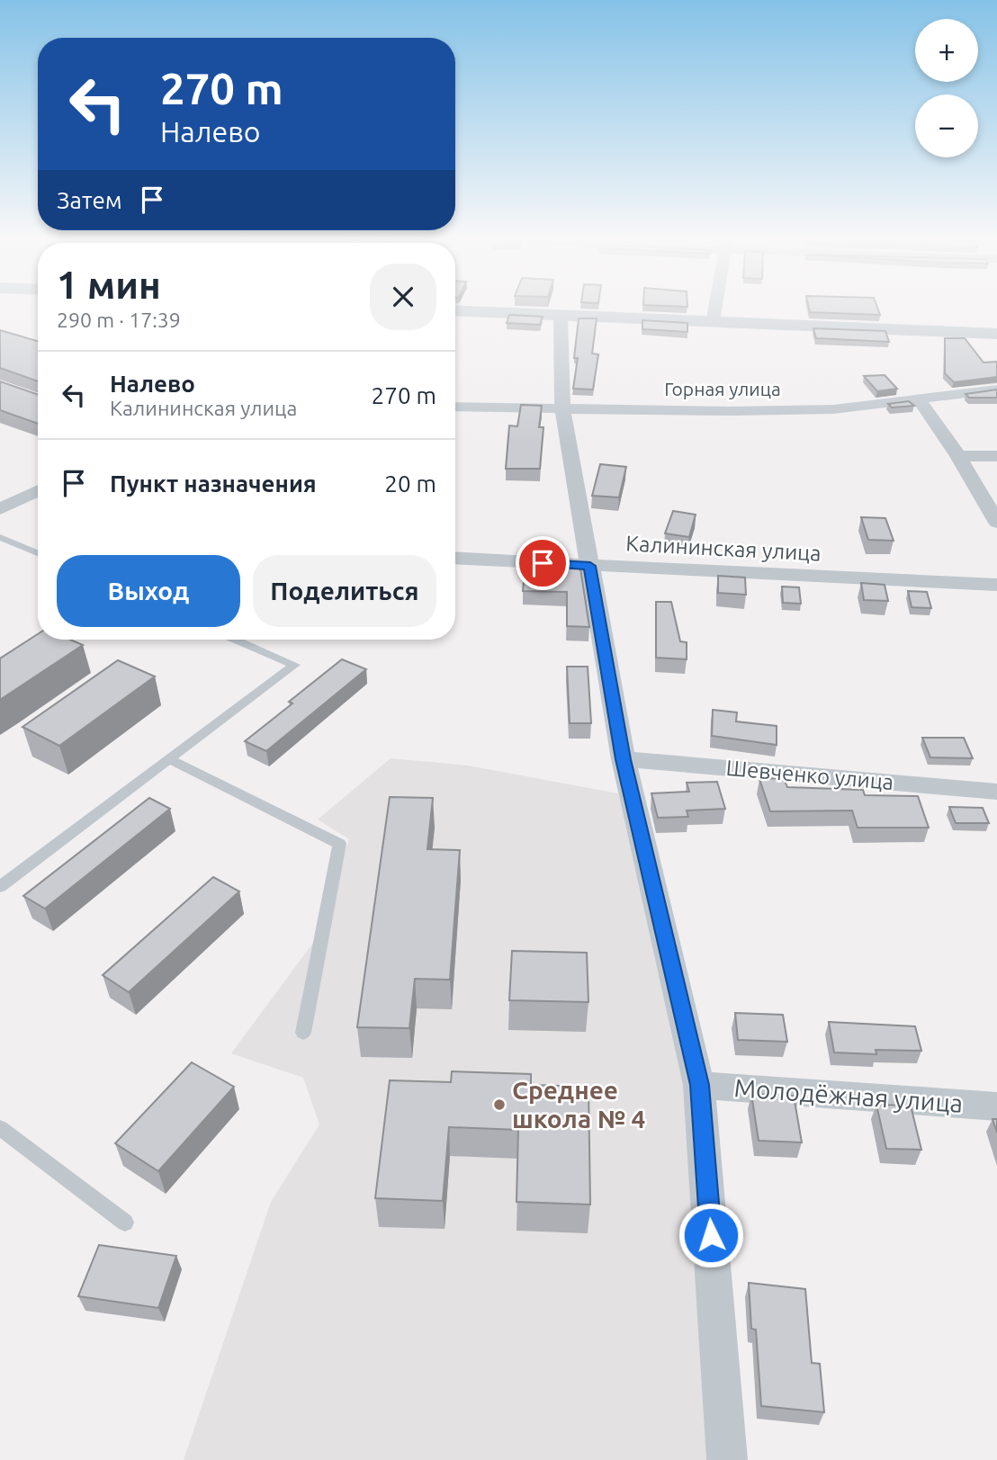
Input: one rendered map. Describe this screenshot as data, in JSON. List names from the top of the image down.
{
  "streets": {
    "street": [
      "Горная улица",
      "Калининская улица",
      "Шевченко улица",
      "Молодёжная улица"
    ]
  },
  "places": ["Среднее школа № 4"],
  "page": {
    "map_buttons": ["+", "−"],
    "turn": ["270 m", "Налево"],
    "then": "Затем",
    "heading": ["1 мин", "290 m · 17:39"],
    "list": [
      {
        "name": "Налево",
        "note": "Калининская улица",
        "value": "270 m"
      },
      {
        "name": "Пункт назначения",
        "value": "20 m"
      }
    ],
    "buttons": ["Выход", "Поделиться"]
  }
}
